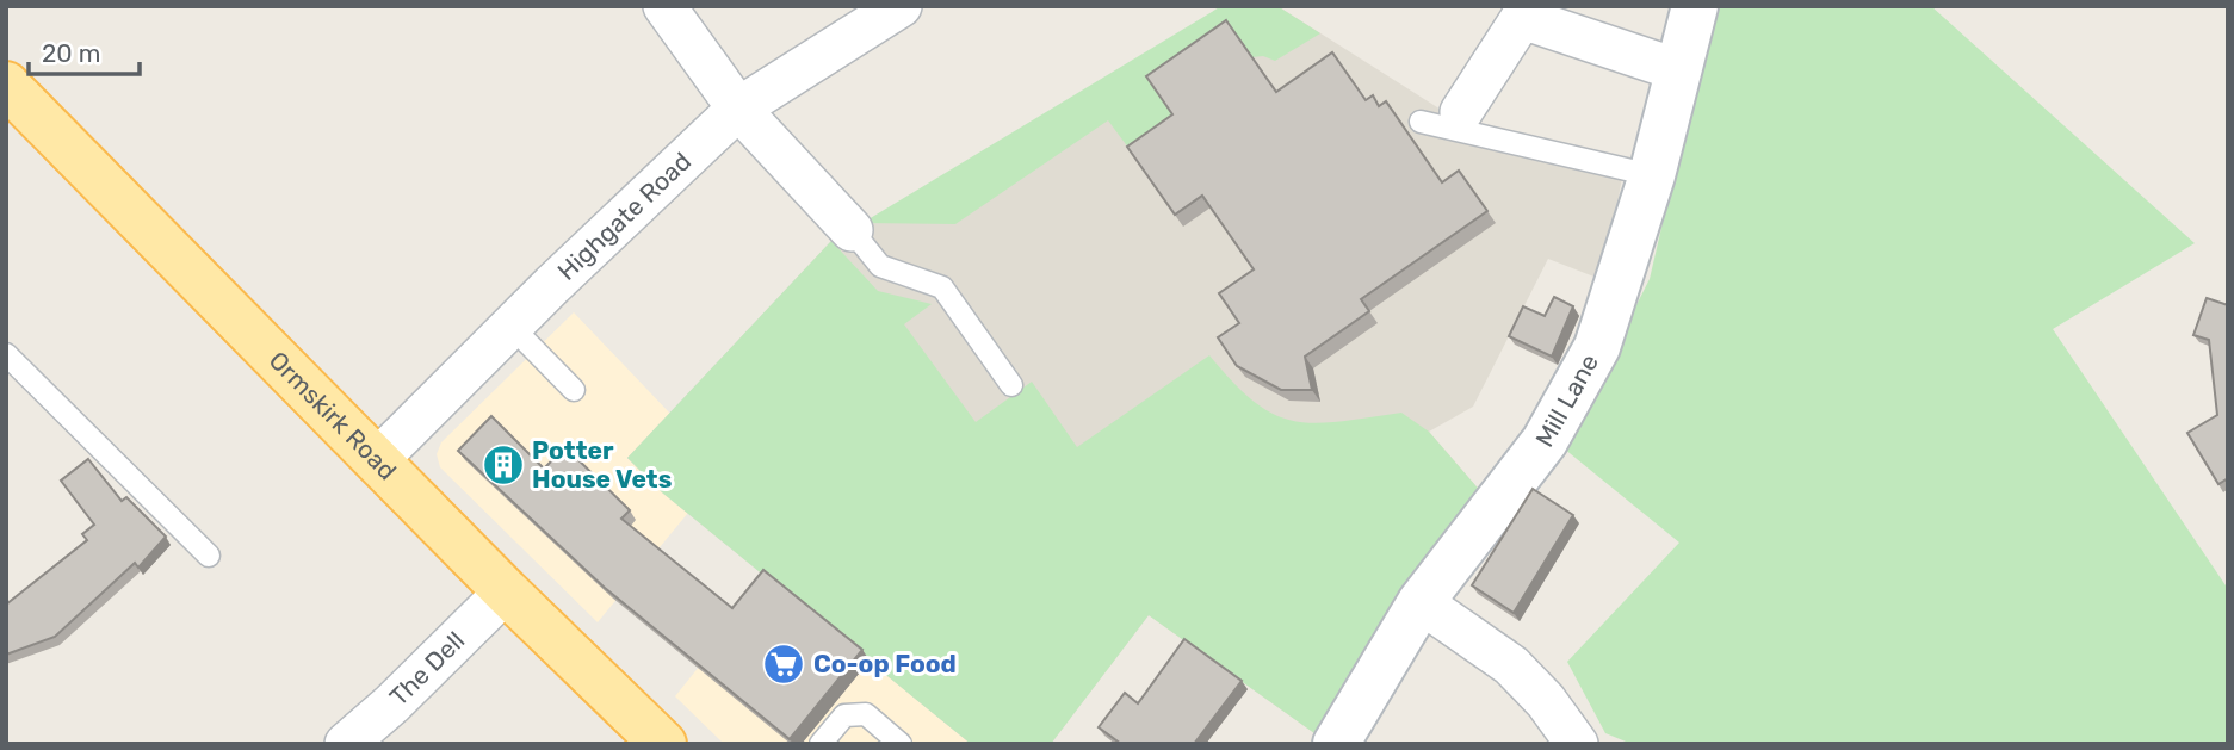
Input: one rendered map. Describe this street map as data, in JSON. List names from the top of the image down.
{
  "streets": {
    "main road": ["Ormskirk Road"],
    "street": ["Highgate Road", "Mill Lane", "The Dell"]
  },
  "crossings": [
    ["Highgate Road", "Ormskirk Road"],
    ["Ormskirk Road", "The Dell"]
  ],
  "places": {
    "building": ["Potter House Vets"],
    "supermarket": ["Co-op Food"]
  },
  "scale_bar": "20 m"
}
